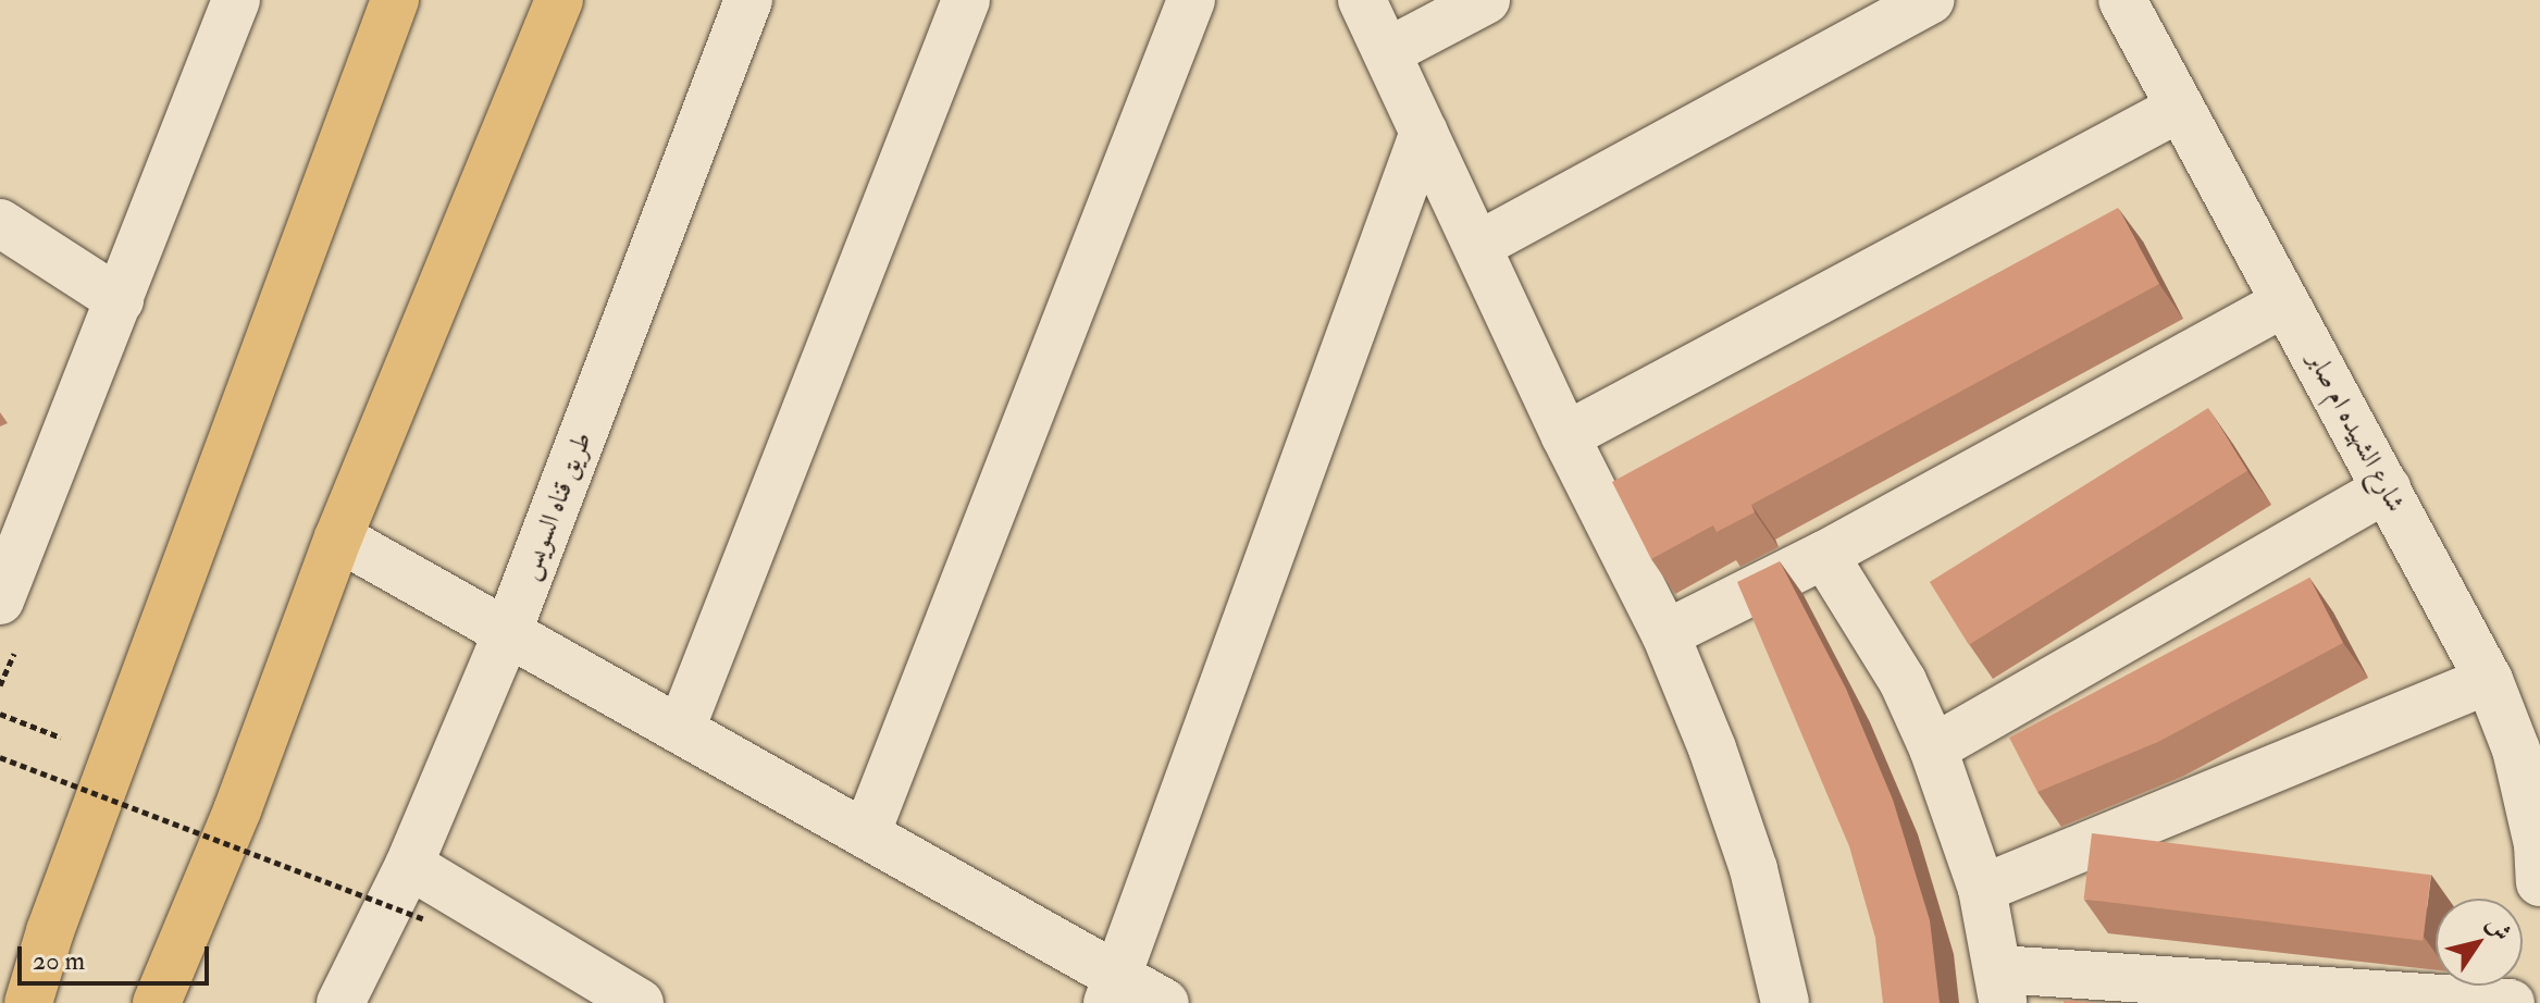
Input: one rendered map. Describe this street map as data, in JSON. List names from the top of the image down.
{
  "streets": {
    "street": ["شارع الشهيده ام صابر", "طريق قناه السويس"]
  },
  "scale_bar": "20 m",
  "north": "top right"
}
